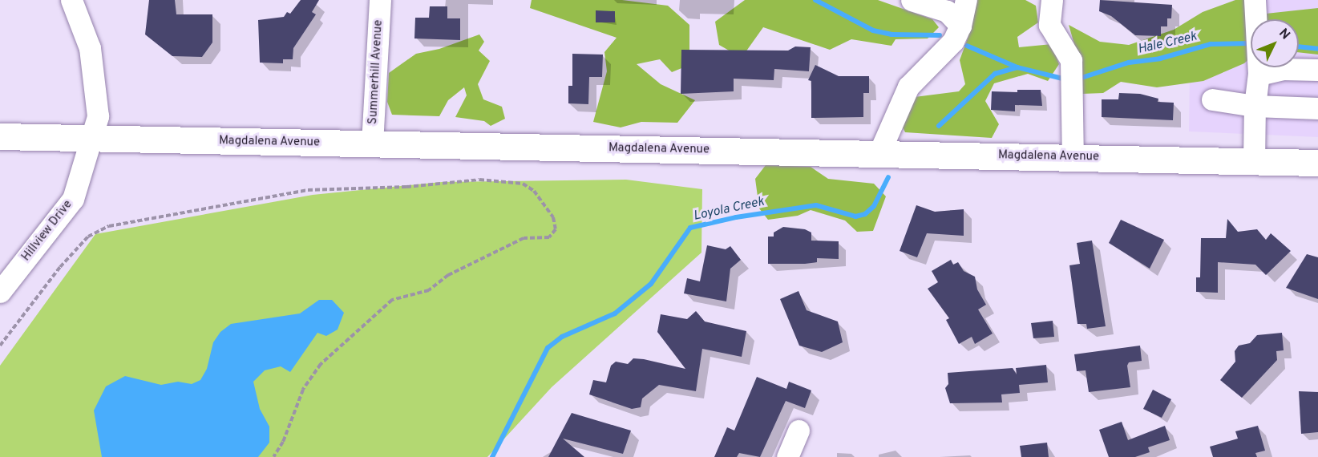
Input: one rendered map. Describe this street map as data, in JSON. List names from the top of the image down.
{
  "streets": {
    "main road": ["Magdalena Avenue"],
    "street": ["Summerhill Avenue", "Hillview Drive"]
  },
  "crossings": [
    ["Summerhill Avenue", "Magdalena Avenue"],
    ["Magdalena Avenue", "Hillview Drive"]
  ],
  "water": ["Hale Creek", "Loyola Creek"],
  "north": "top right"
}
